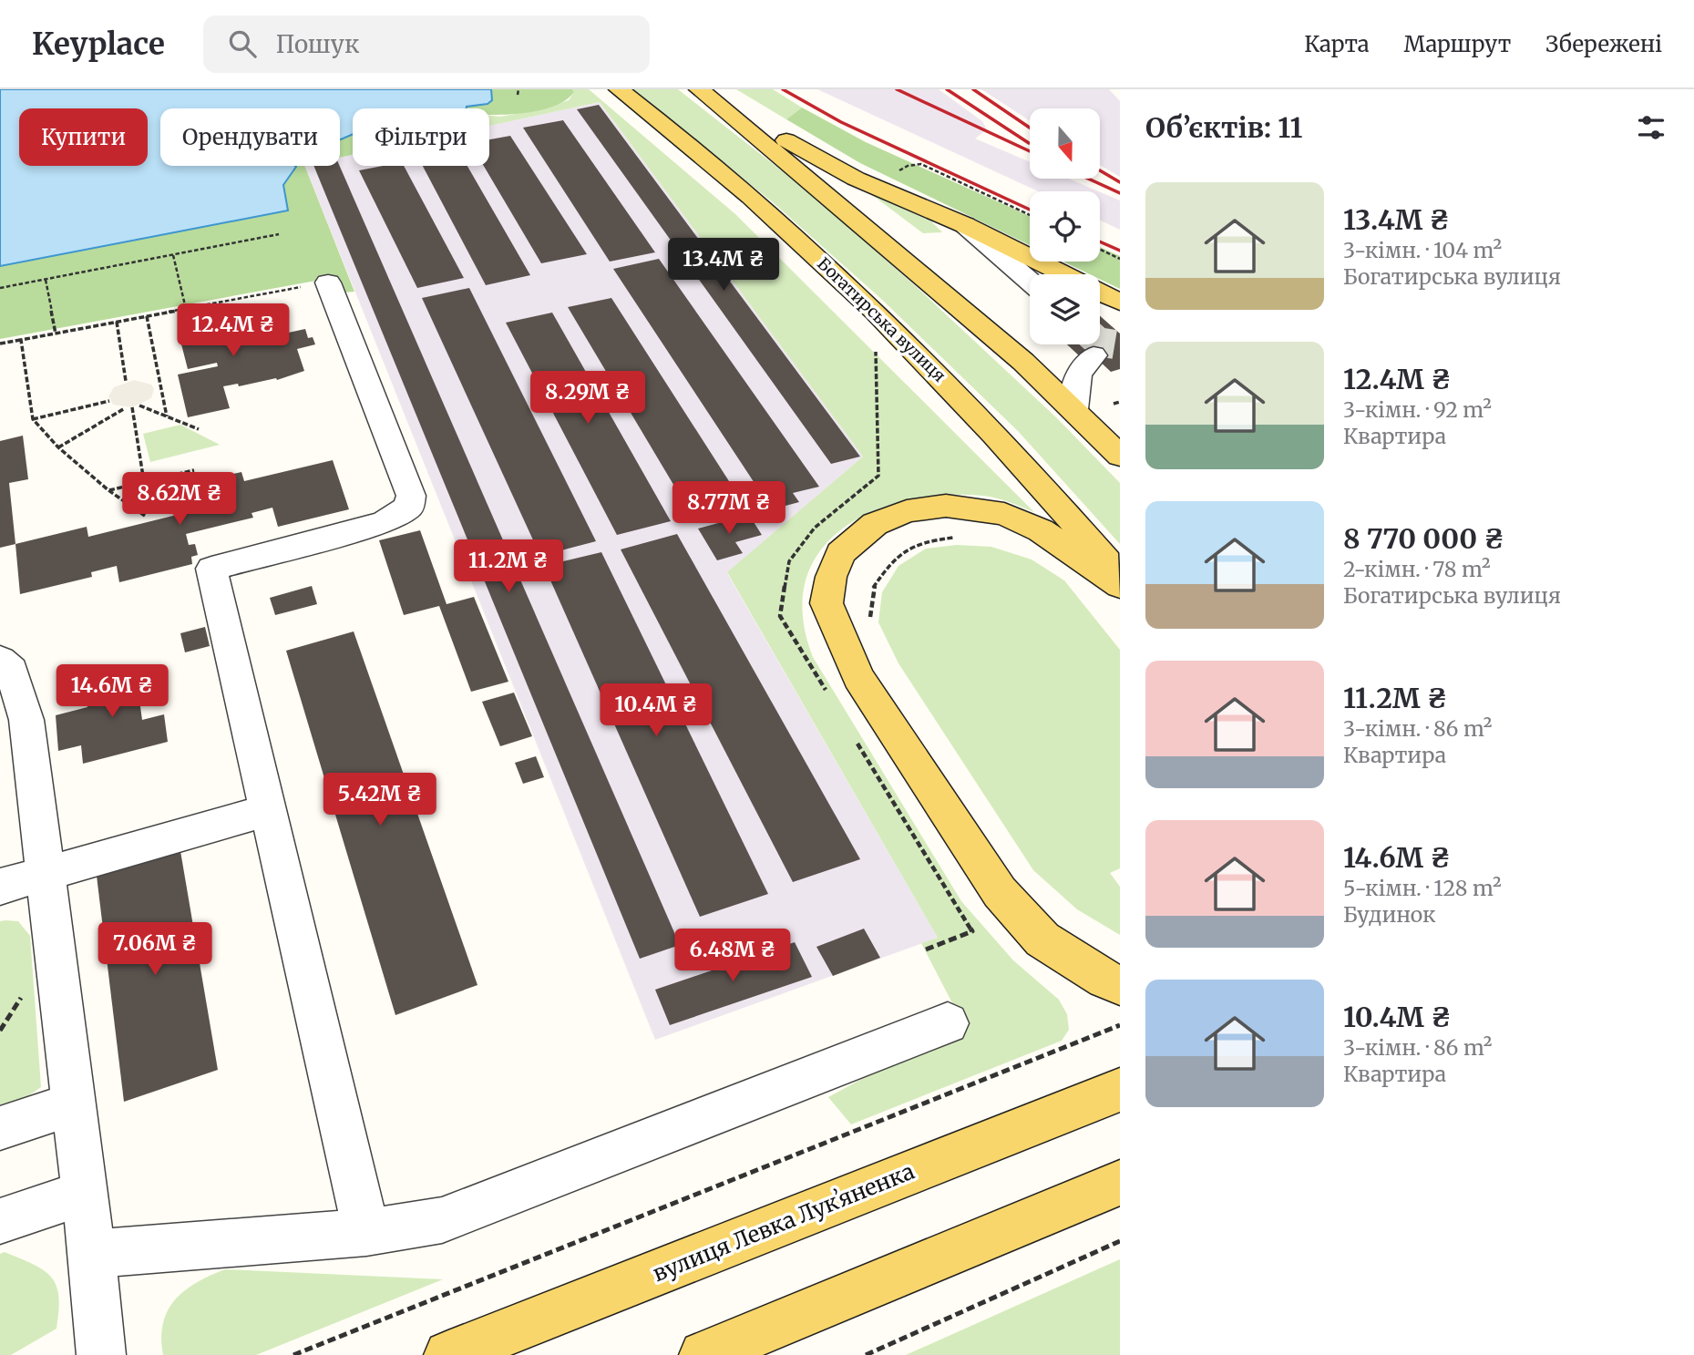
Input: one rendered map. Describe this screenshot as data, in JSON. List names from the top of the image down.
{
  "streets": {
    "main road": ["Богатирська вулиця", "вулиця Левка Лукʼяненка"]
  },
  "north": "bottom",
  "page": {
    "header": "Keyplace",
    "search": "Пошук",
    "nav": ["Карта", "Маршрут", "Збережені"],
    "heading": "Об’єктів: 11",
    "chip": ["Купити", "Орендувати", "Фільтри"],
    "list": [
      {
        "name": "13.4M ₴",
        "note": "3-кімн. · 104 m² · Богатирська вулиця"
      },
      {
        "name": "12.4M ₴",
        "note": "3-кімн. · 92 m² · Квартира"
      },
      {
        "name": "8 770 000 ₴",
        "note": "2-кімн. · 78 m² · Богатирська вулиця"
      },
      {
        "name": "11.2M ₴",
        "note": "3-кімн. · 86 m² · Квартира"
      },
      {
        "name": "14.6M ₴",
        "note": "5-кімн. · 128 m² · Будинок"
      },
      {
        "name": "10.4M ₴",
        "note": "3-кімн. · 86 m² · Квартира"
      }
    ],
    "price": [
      "13.4M ₴",
      "12.4M ₴",
      "8.29M ₴",
      "8.62M ₴",
      "8.77M ₴",
      "11.2M ₴",
      "14.6M ₴",
      "10.4M ₴",
      "5.42M ₴",
      "7.06M ₴",
      "6.48M ₴"
    ]
  }
}
